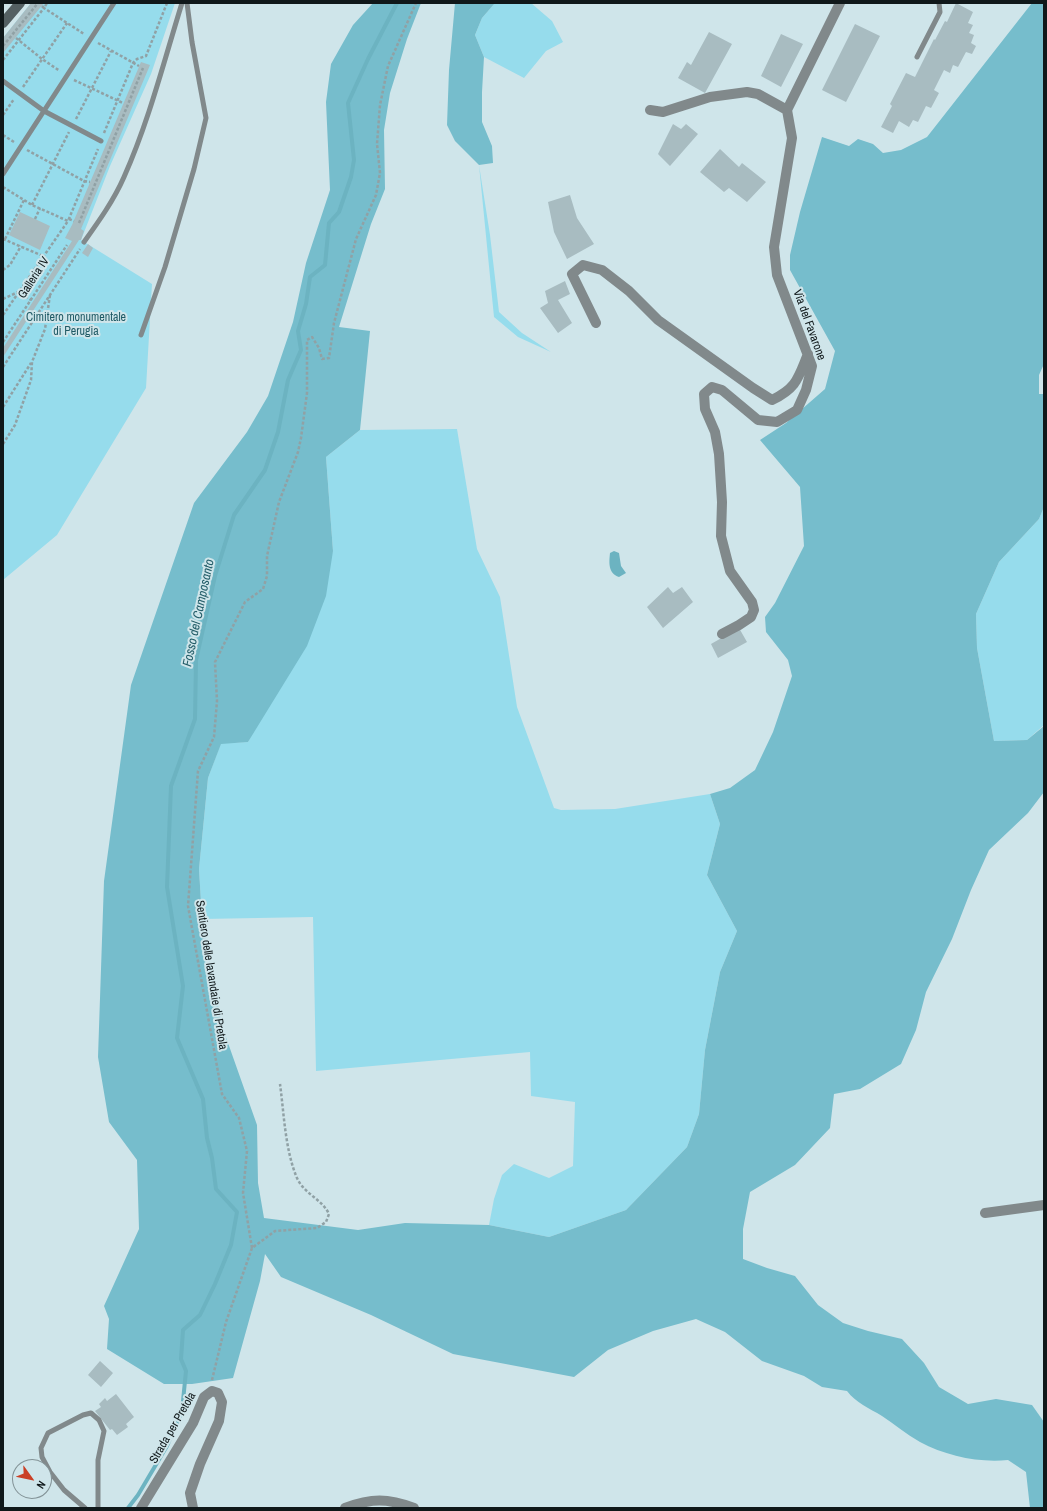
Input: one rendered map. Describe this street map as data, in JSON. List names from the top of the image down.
{
  "streets": {
    "street": ["Via del Favarone", "Strada per Pretola"],
    "path": ["Galleria IV", "Sentiero delle lavandaie di Pretola"]
  },
  "water": ["Fosso del Camposanto"],
  "parks": ["Cimitero monumentale di Perugia"],
  "north": "bottom right"
}
